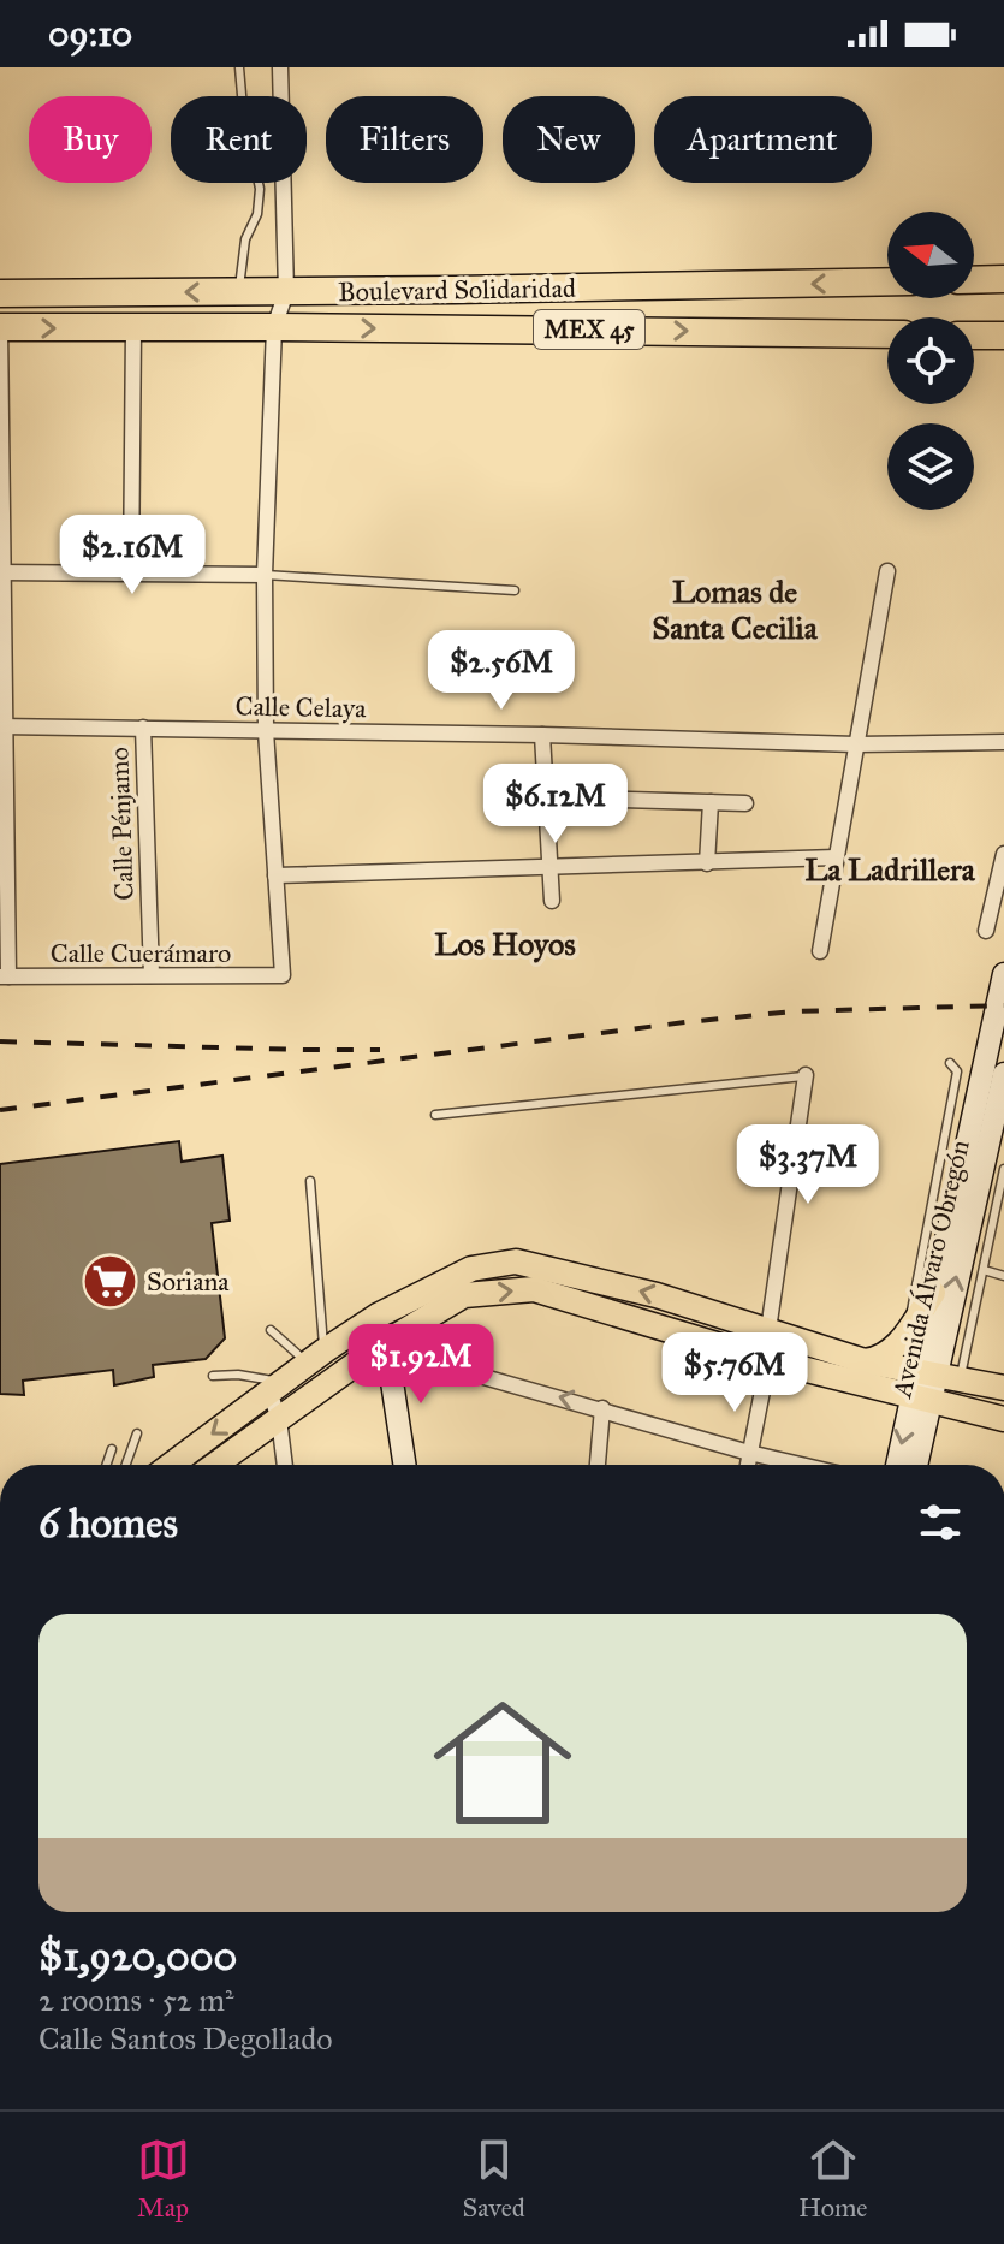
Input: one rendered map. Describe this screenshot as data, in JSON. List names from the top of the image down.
{
  "streets": {
    "highway": ["Boulevard Solidaridad", "MEX 45"],
    "street": [
      "Calle Celaya",
      "Calle Pénjamo",
      "Calle Cuerámaro",
      "Avenida Álvaro Obregón"
    ]
  },
  "crossings": [
    ["Calle Celaya", "Calle Pénjamo"],
    ["Calle Pénjamo", "Calle Cuerámaro"]
  ],
  "districts": ["Lomas de Santa Cecilia", "La Ladrillera", "Los Hoyos"],
  "places": {
    "supermarket": ["Soriana"]
  },
  "north": "left",
  "page": {
    "status": "09:10",
    "chip": [
      "Buy",
      "Rent",
      "Filters",
      "New",
      "Apartment"
    ],
    "price": [
      "$2.16M",
      "$2.56M",
      "$6.12M",
      "$3.37M",
      "$1.92M",
      "$5.76M"
    ],
    "heading": "6 homes",
    "list": [
      {
        "name": "$1,920,000",
        "note": "2 rooms · 52 m² · Calle Santos Degollado"
      }
    ],
    "tabs": ["Map", "Saved", "Home"]
  }
}
